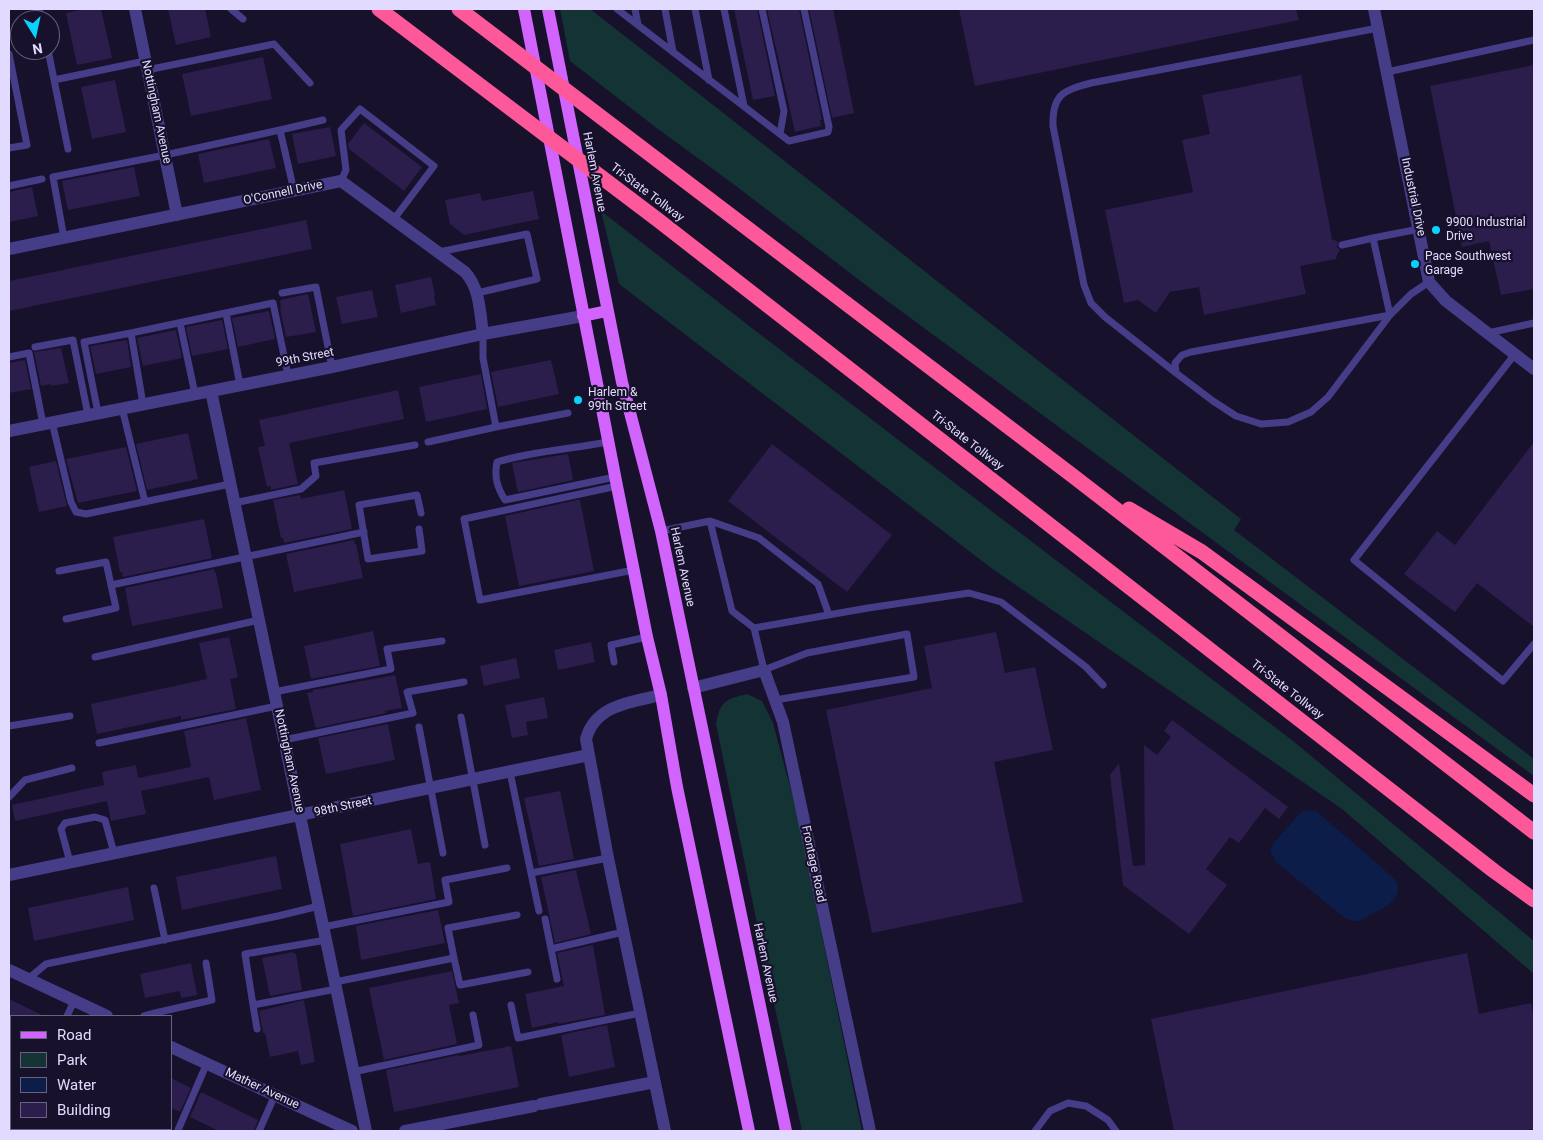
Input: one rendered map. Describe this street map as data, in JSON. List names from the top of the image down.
{
  "streets": {
    "highway": ["Tri-State Tollway"],
    "main road": ["Harlem Avenue", "99th Street"],
    "street": [
      "Nottingham Avenue",
      "O'Connell Drive",
      "Industrial Drive",
      "98th Street",
      "Frontage Road",
      "Mather Avenue"
    ]
  },
  "crossings": [
    ["Nottingham Avenue", "O'Connell Drive"],
    ["Nottingham Avenue", "99th Street"],
    ["Nottingham Avenue", "98th Street"],
    ["Harlem Avenue", "99th Street"]
  ],
  "places": ["9900 Industrial Drive", "Pace Southwest Garage", "Harlem & 99th Street"],
  "legend": [
    "Road",
    "Park",
    "Water",
    "Building"
  ],
  "north": "bottom"
}
